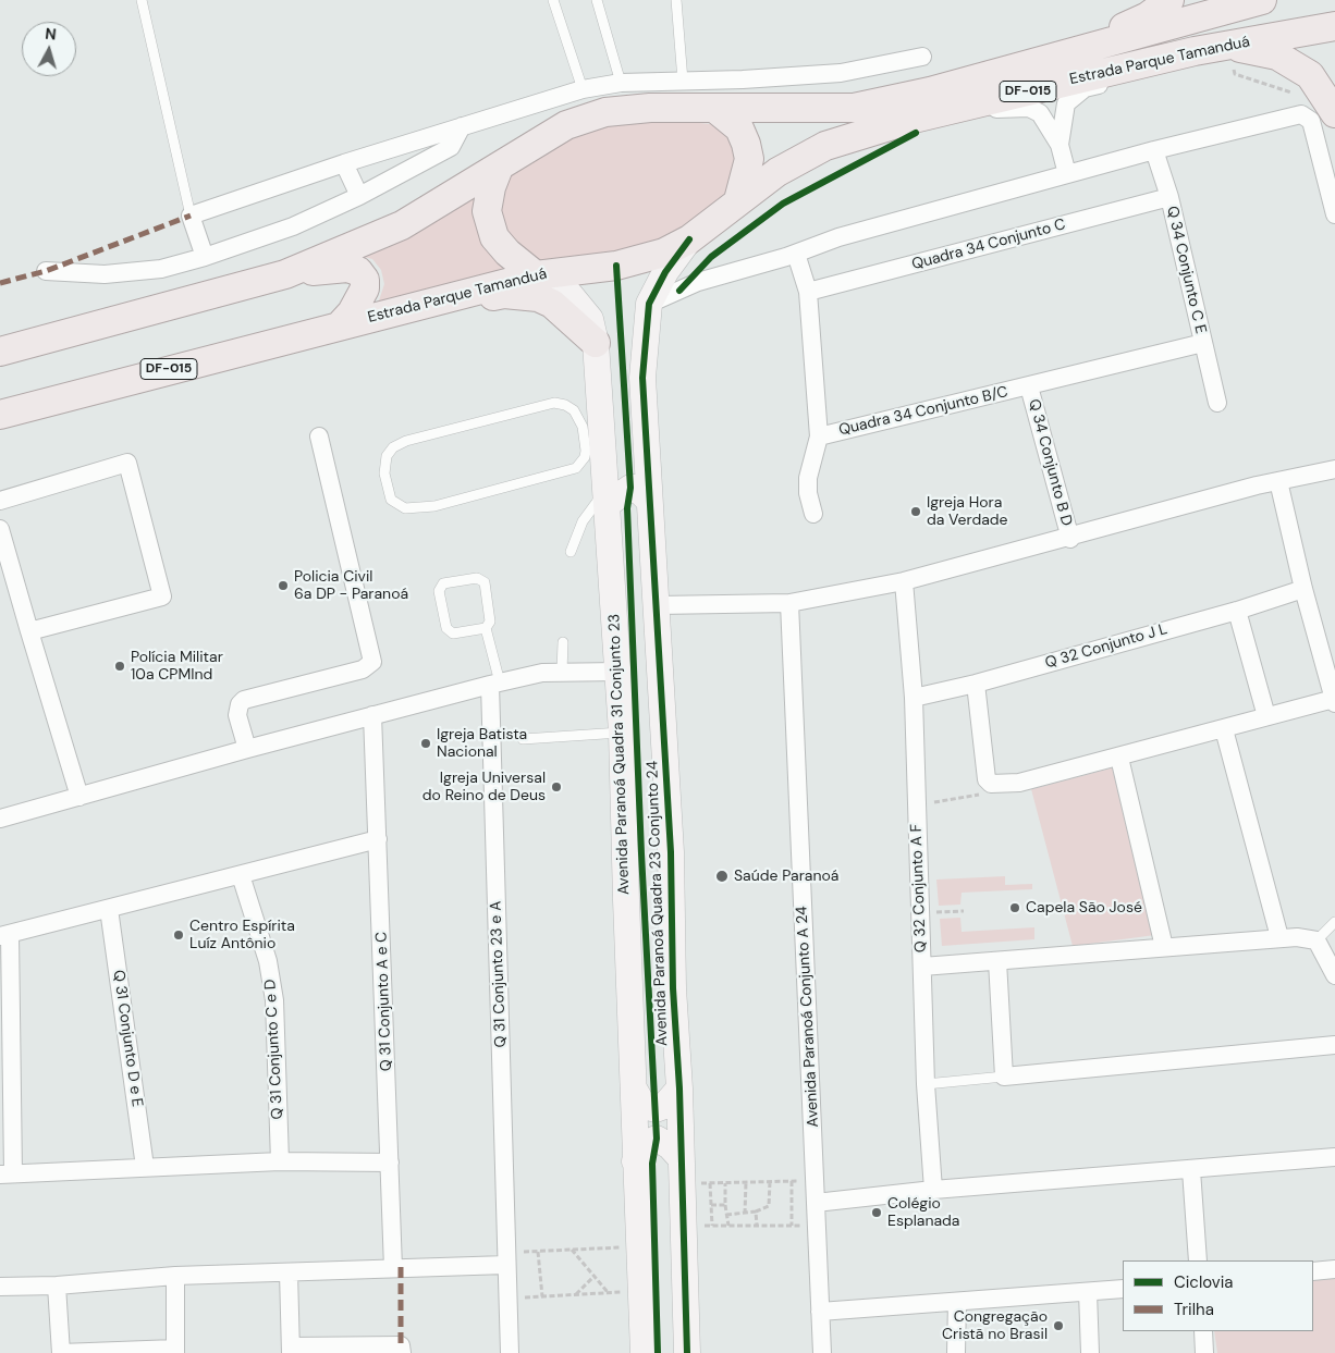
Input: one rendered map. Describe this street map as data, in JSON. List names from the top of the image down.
{
  "streets": {
    "main road": ["Estrada Parque Tamanduá", "DF-015"],
    "street": [
      "Quadra 34 Conjunto C",
      "Q 34 Conjunto C E",
      "Quadra 34 Conjunto B/C",
      "Q 34 Conjunto B D",
      "Q 32 Conjunto J L",
      "Avenida Paranoá Quadra 31 Conjunto 23",
      "Q 32 Conjunto A F",
      "Avenida Paranoá Quadra 23 Conjunto 24",
      "Q 31 Conjunto 23 e A",
      "Q 31 Conjunto A e C",
      "Avenida Paranoá Conjunto A 24",
      "Q 31 Conjunto D e E",
      "Q 31 Conjunto C e D"
    ]
  },
  "crossings": [
    ["Estrada Parque Tamanduá", "Avenida Paranoá Quadra 31 Conjunto 23"],
    ["Quadra 34 Conjunto C", "Q 34 Conjunto C E"],
    ["Q 34 Conjunto C E", "Quadra 34 Conjunto B/C"],
    ["Quadra 34 Conjunto B/C", "Q 34 Conjunto B D"],
    ["Q 32 Conjunto J L", "Q 32 Conjunto A F"]
  ],
  "places": [
    "Igreja Hora da Verdade",
    "Policia Civil 6a DP - Paranoá",
    "Polícia Militar 10a CPMInd",
    "Igreja Batista Nacional",
    "Igreja Universal do Reino de Deus",
    "Saúde Paranoá",
    "Capela São José",
    "Centro Espírita Luíz Antônio",
    "Colégio Esplanada",
    "Congregação Cristã no Brasil"
  ],
  "legend": ["Ciclovia", "Trilha"],
  "north": "top"
}
